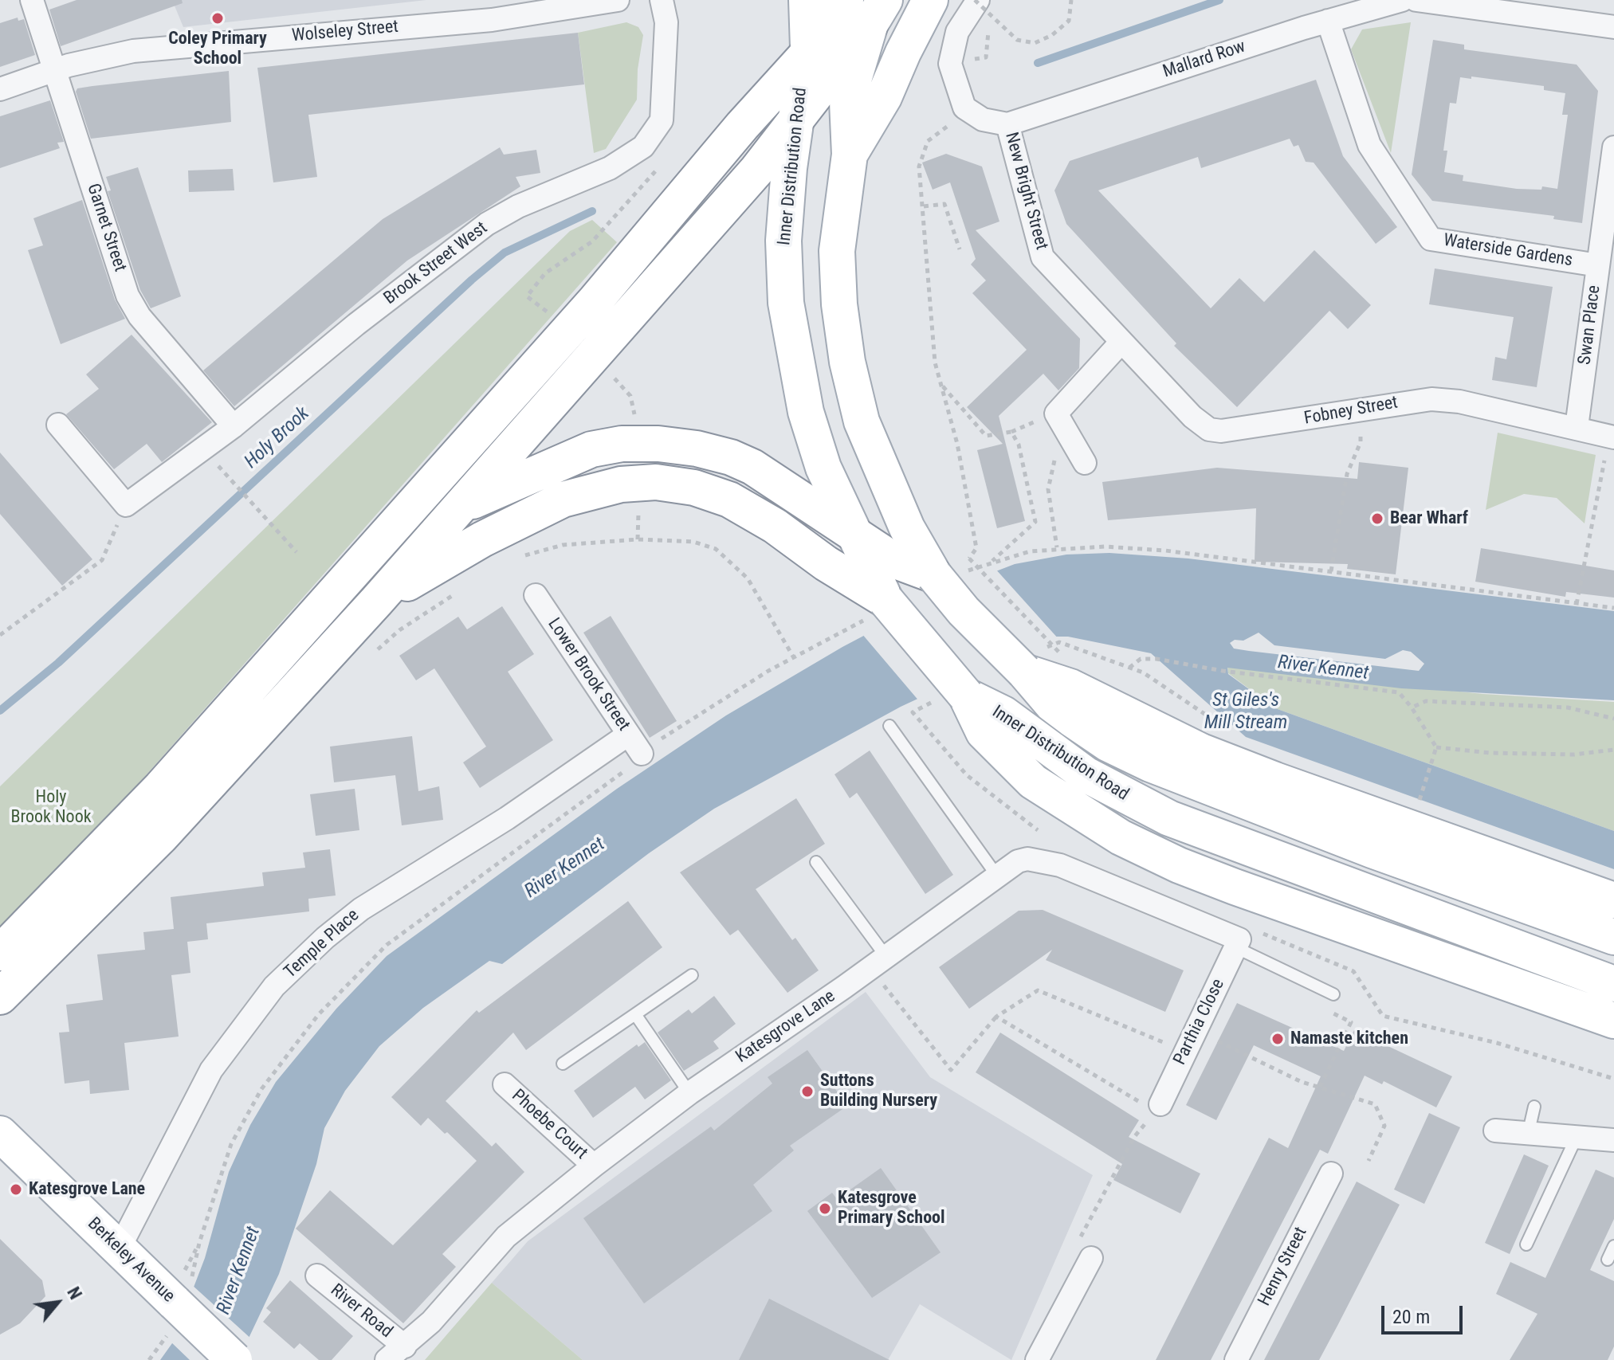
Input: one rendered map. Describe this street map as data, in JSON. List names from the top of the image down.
{
  "streets": {
    "main road": ["Inner Distribution Road", "Berkeley Avenue"],
    "street": [
      "Wolseley Street",
      "Mallard Row",
      "New Bright Street",
      "Garnet Street",
      "Waterside Gardens",
      "Brook Street West",
      "Swan Place",
      "Fobney Street",
      "Lower Brook Street",
      "Temple Place",
      "Parthia Close",
      "Katesgrove Lane",
      "Phoebe Court",
      "Henry Street",
      "River Road"
    ]
  },
  "crossings": [
    ["Wolseley Street", "Garnet Street"],
    ["Mallard Row", "New Bright Street"],
    ["Mallard Row", "Waterside Gardens"],
    ["New Bright Street", "Fobney Street"],
    ["Garnet Street", "Brook Street West"],
    ["Waterside Gardens", "Swan Place"],
    ["Swan Place", "Fobney Street"],
    ["Lower Brook Street", "Temple Place"],
    ["Temple Place", "Berkeley Avenue"],
    ["Parthia Close", "Katesgrove Lane"],
    ["Katesgrove Lane", "Phoebe Court"],
    ["Katesgrove Lane", "River Road"]
  ],
  "water": ["Holy Brook", "River Kennet", "St Giles's Mill Stream"],
  "parks": ["Holy Brook Nook"],
  "places": [
    "Coley Primary School",
    "Bear Wharf",
    "Namaste kitchen",
    "Suttons Building Nursery",
    "Katesgrove Lane",
    "Katesgrove Primary School"
  ],
  "scale_bar": "20 m",
  "north": "top right"
}
